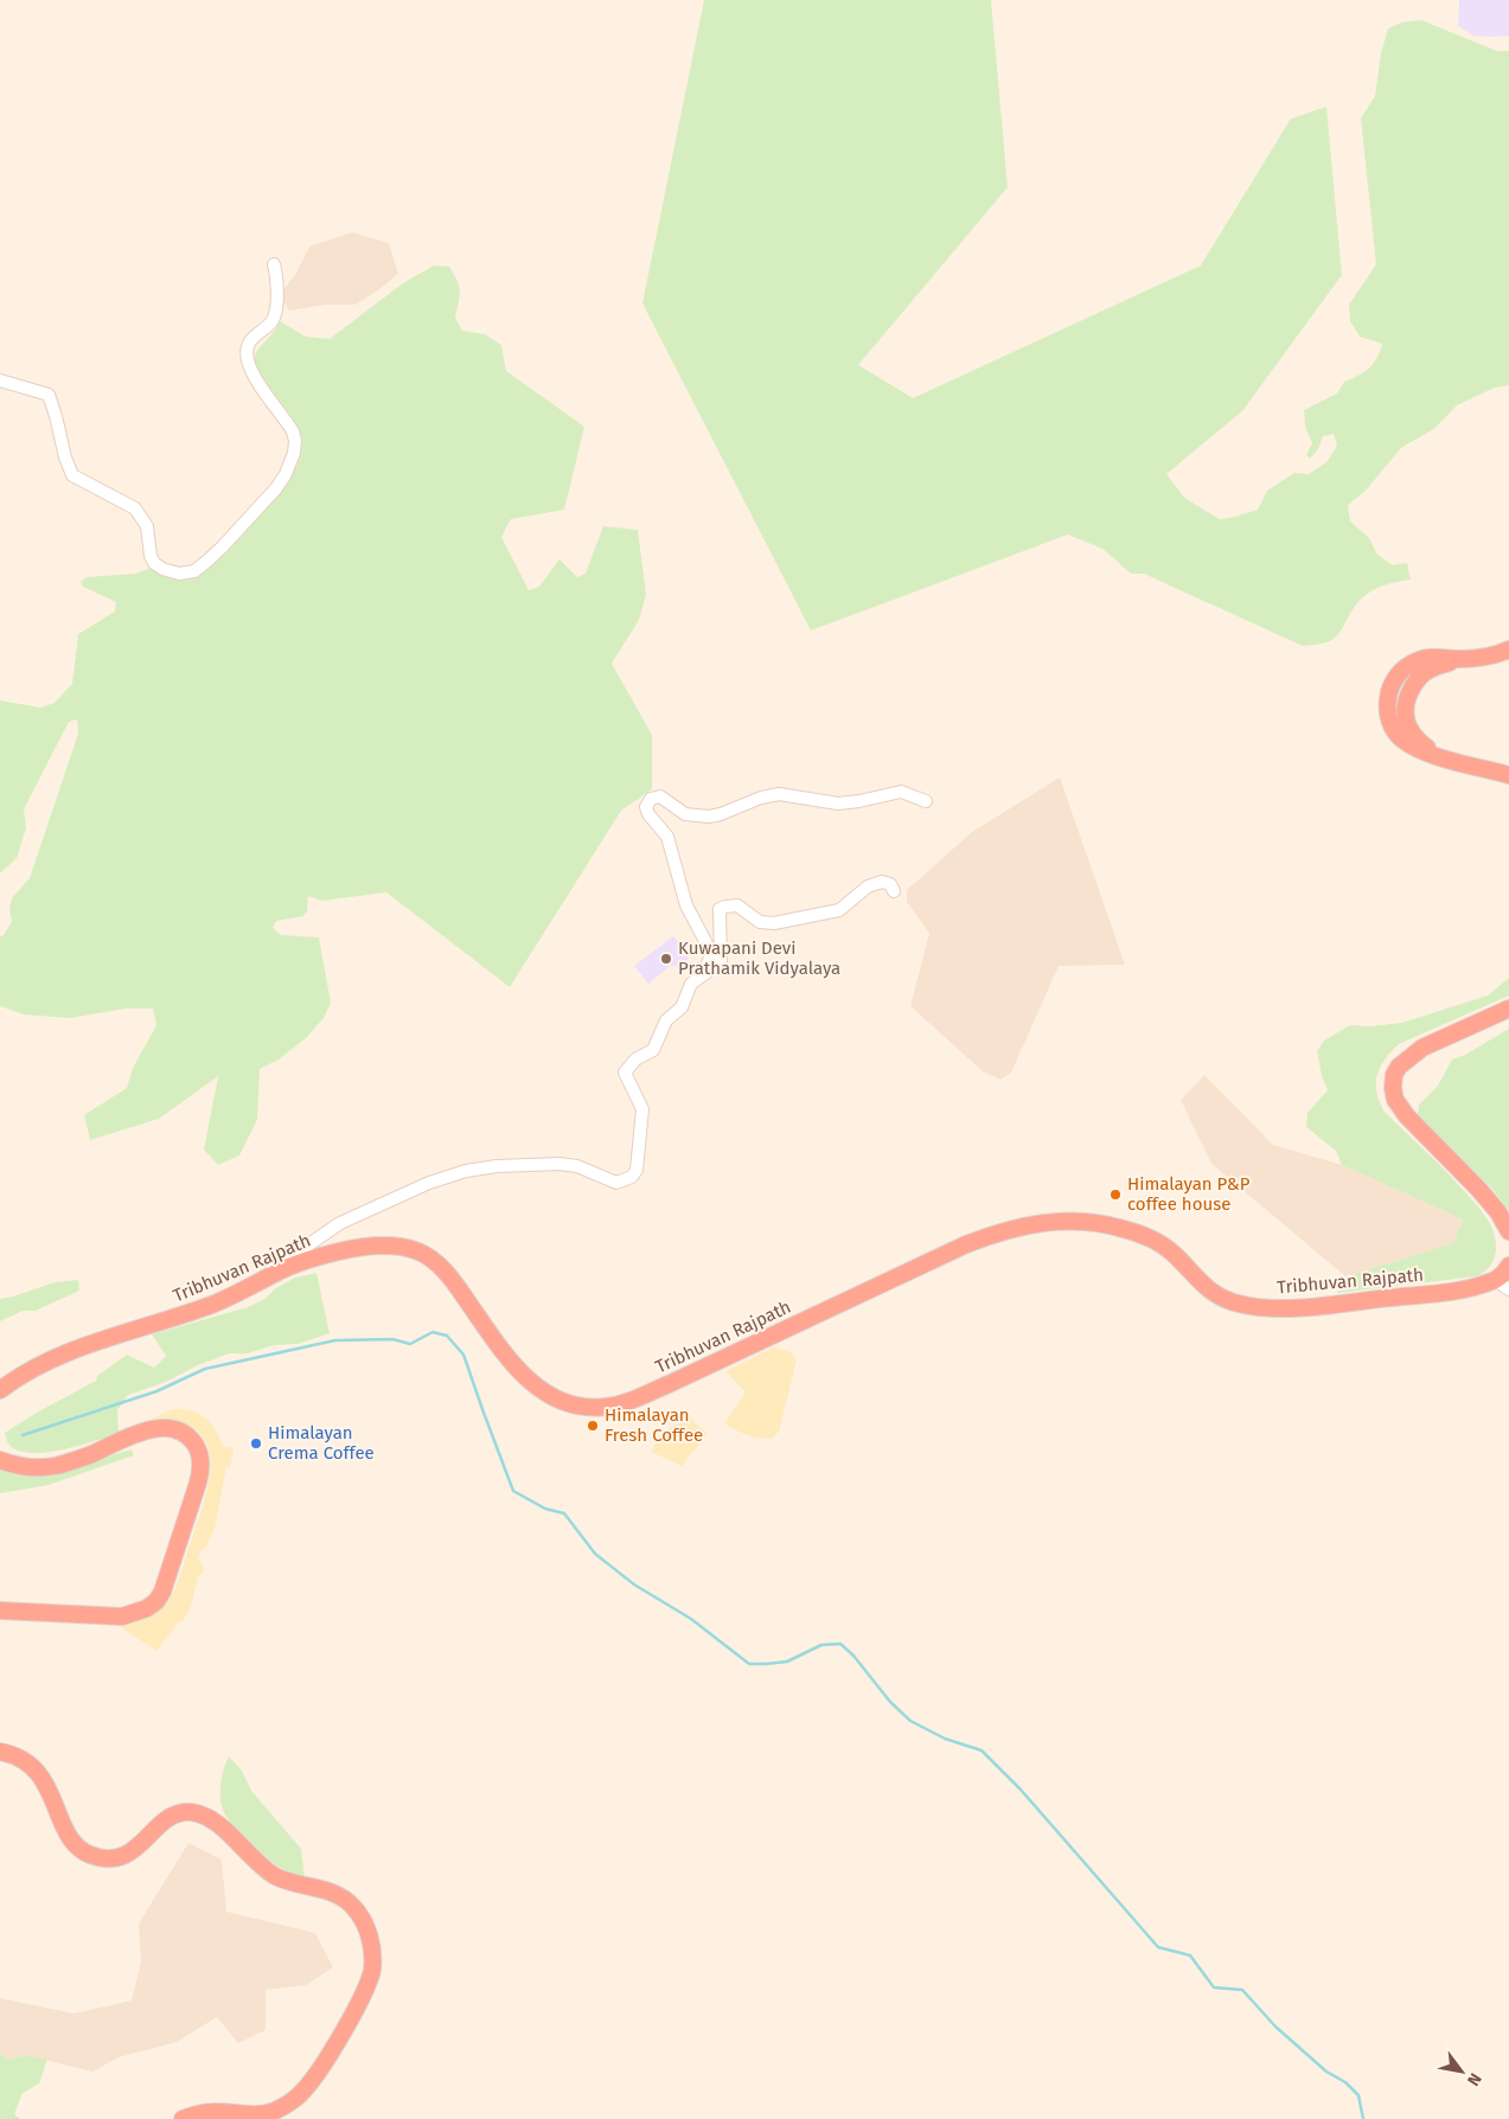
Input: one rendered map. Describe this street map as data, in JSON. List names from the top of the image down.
{
  "streets": {
    "highway": ["Tribhuvan Rajpath"]
  },
  "places": [
    "Kuwapani Devi Prathamik Vidyalaya",
    "Himalayan P&P coffee house",
    "Himalayan Fresh Coffee",
    "Himalayan Crema Coffee"
  ],
  "north": "bottom right"
}
